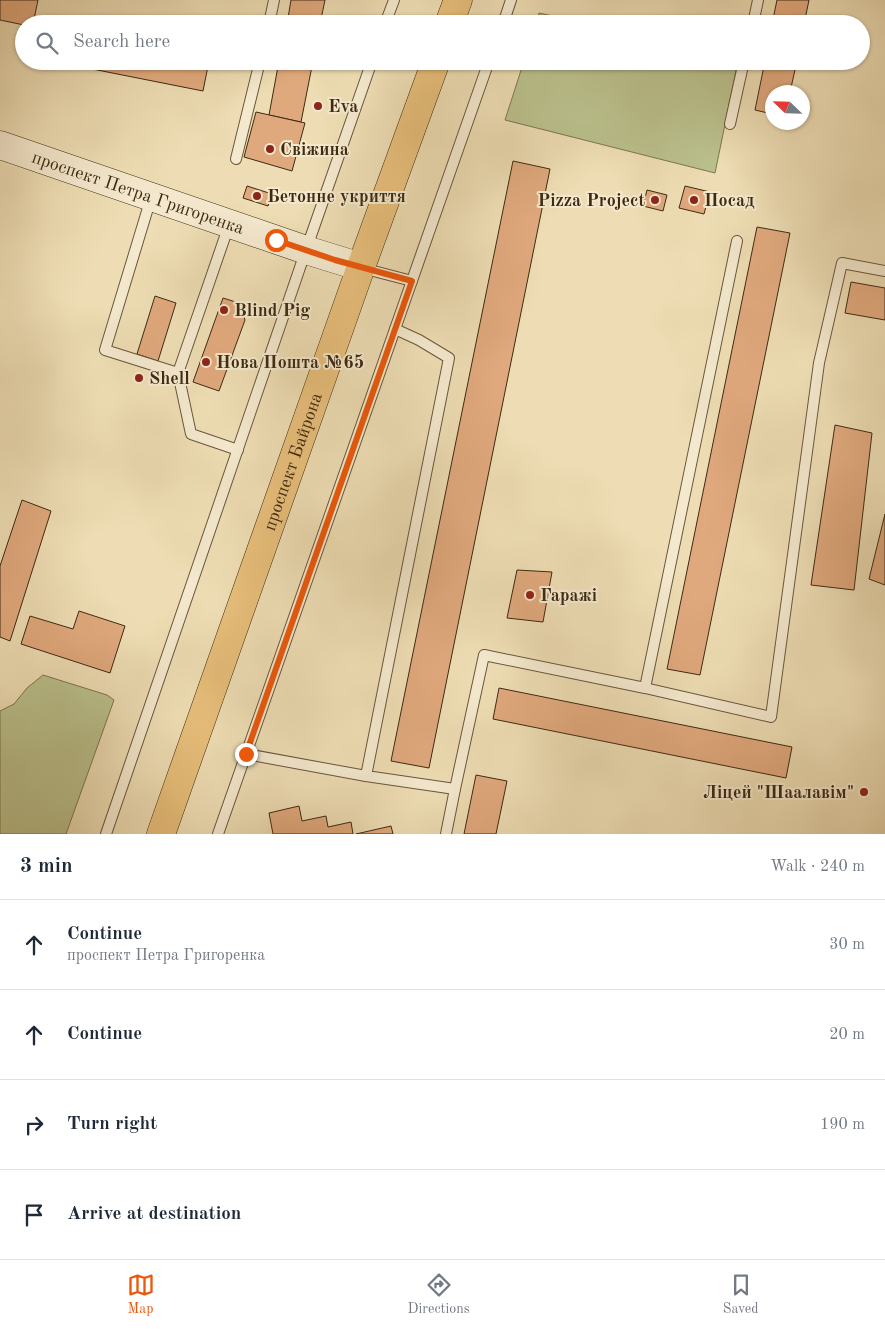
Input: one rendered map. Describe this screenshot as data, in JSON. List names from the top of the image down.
{
  "streets": {
    "main road": ["проспект Петра Григоренка", "проспект Байрона"]
  },
  "crossings": [
    ["проспект Петра Григоренка", "проспект Байрона"]
  ],
  "places": [
    "Eva",
    "Свіжина",
    "Бетонне укриття",
    "Pizza Project",
    "Посад",
    "Blind Pig",
    "Нова Пошта №65",
    "Shell",
    "Гаражі",
    "Ліцей \"Шаалавім\""
  ],
  "north": "top left",
  "page": {
    "search": "Search here",
    "heading": ["3 min", "Walk · 240 m"],
    "list": [
      ["Continue", "проспект Петра Григоренка", "30 m"],
      ["Continue", "20 m"],
      ["Turn right", "190 m"],
      "Arrive at destination"
    ],
    "nav": ["Map", "Directions", "Saved"]
  }
}
